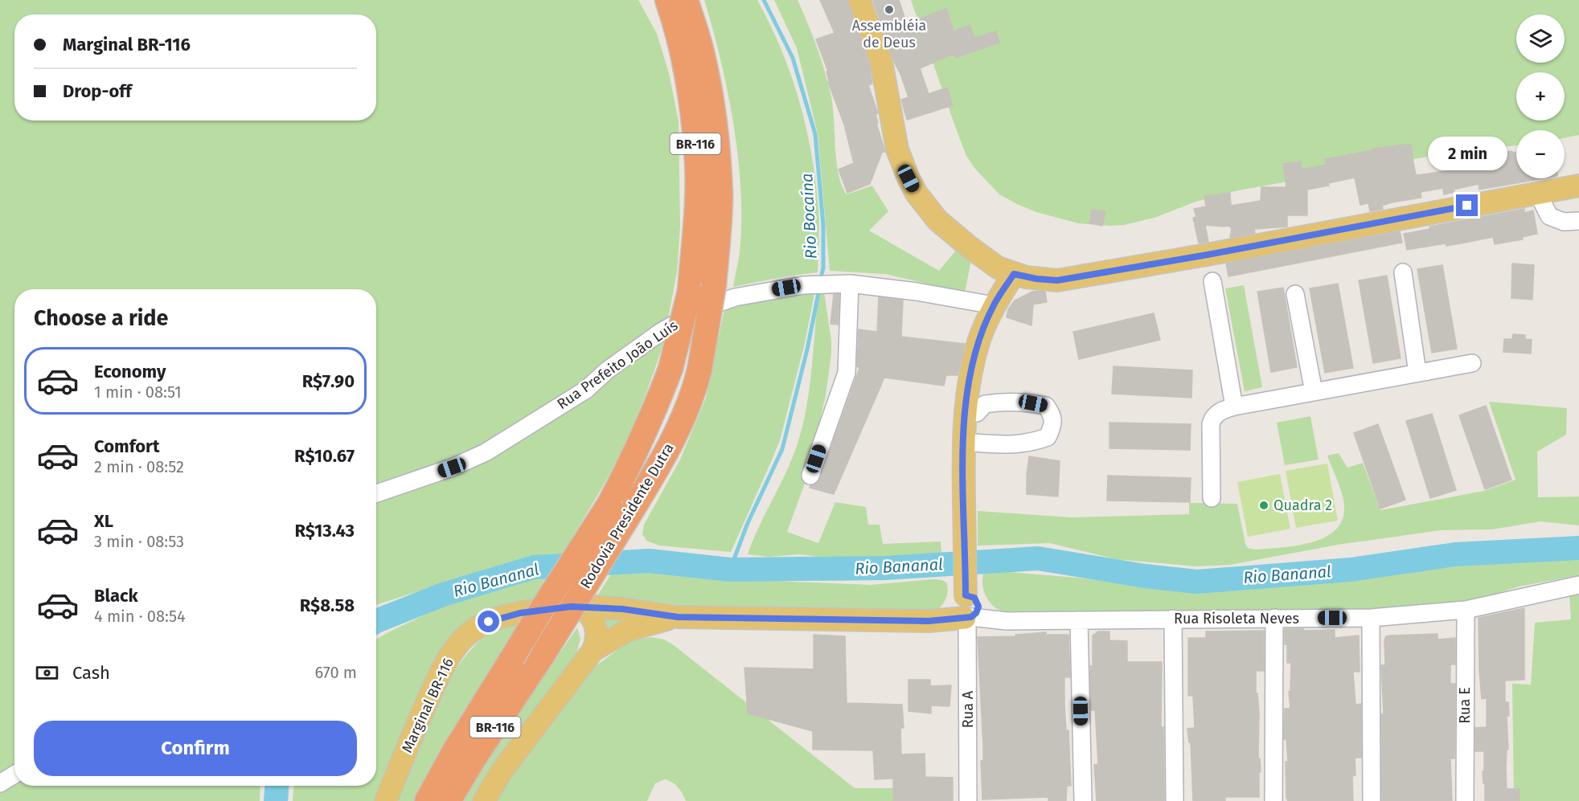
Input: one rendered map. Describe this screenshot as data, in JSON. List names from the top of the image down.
{
  "streets": {
    "highway": ["BR-116", "Rodovia Presidente Dutra"],
    "main road": ["Rua Risoleta Neves", "Marginal BR-116"],
    "street": ["Rua Prefeito João Luís", "Rua E", "Rua A"]
  },
  "crossings": [
    ["Rua Risoleta Neves", "Marginal BR-116"],
    ["Rua Risoleta Neves", "Rua E"],
    ["Rua Risoleta Neves", "Rua A"]
  ],
  "water": ["Rio Bocaína", "Rio Bananal"],
  "places": ["Assembléia de Deus", "Quadra 2"],
  "page": {
    "map_buttons": ["+", "−"],
    "banner": ["Marginal BR-116", "Drop-off"],
    "bubble": "2 min",
    "heading": "Choose a ride",
    "list": [
      {
        "name": "Economy",
        "note": "1 min · 08:51",
        "value": "R$7.90"
      },
      {
        "name": "Comfort",
        "note": "2 min · 08:52",
        "value": "R$10.67"
      },
      {
        "name": "XL",
        "note": "3 min · 08:53",
        "value": "R$13.43"
      },
      {
        "name": "Black",
        "note": "4 min · 08:54",
        "value": "R$8.58"
      }
    ],
    "pay": ["Cash", "670 m"],
    "buttons": "Confirm"
  }
}
